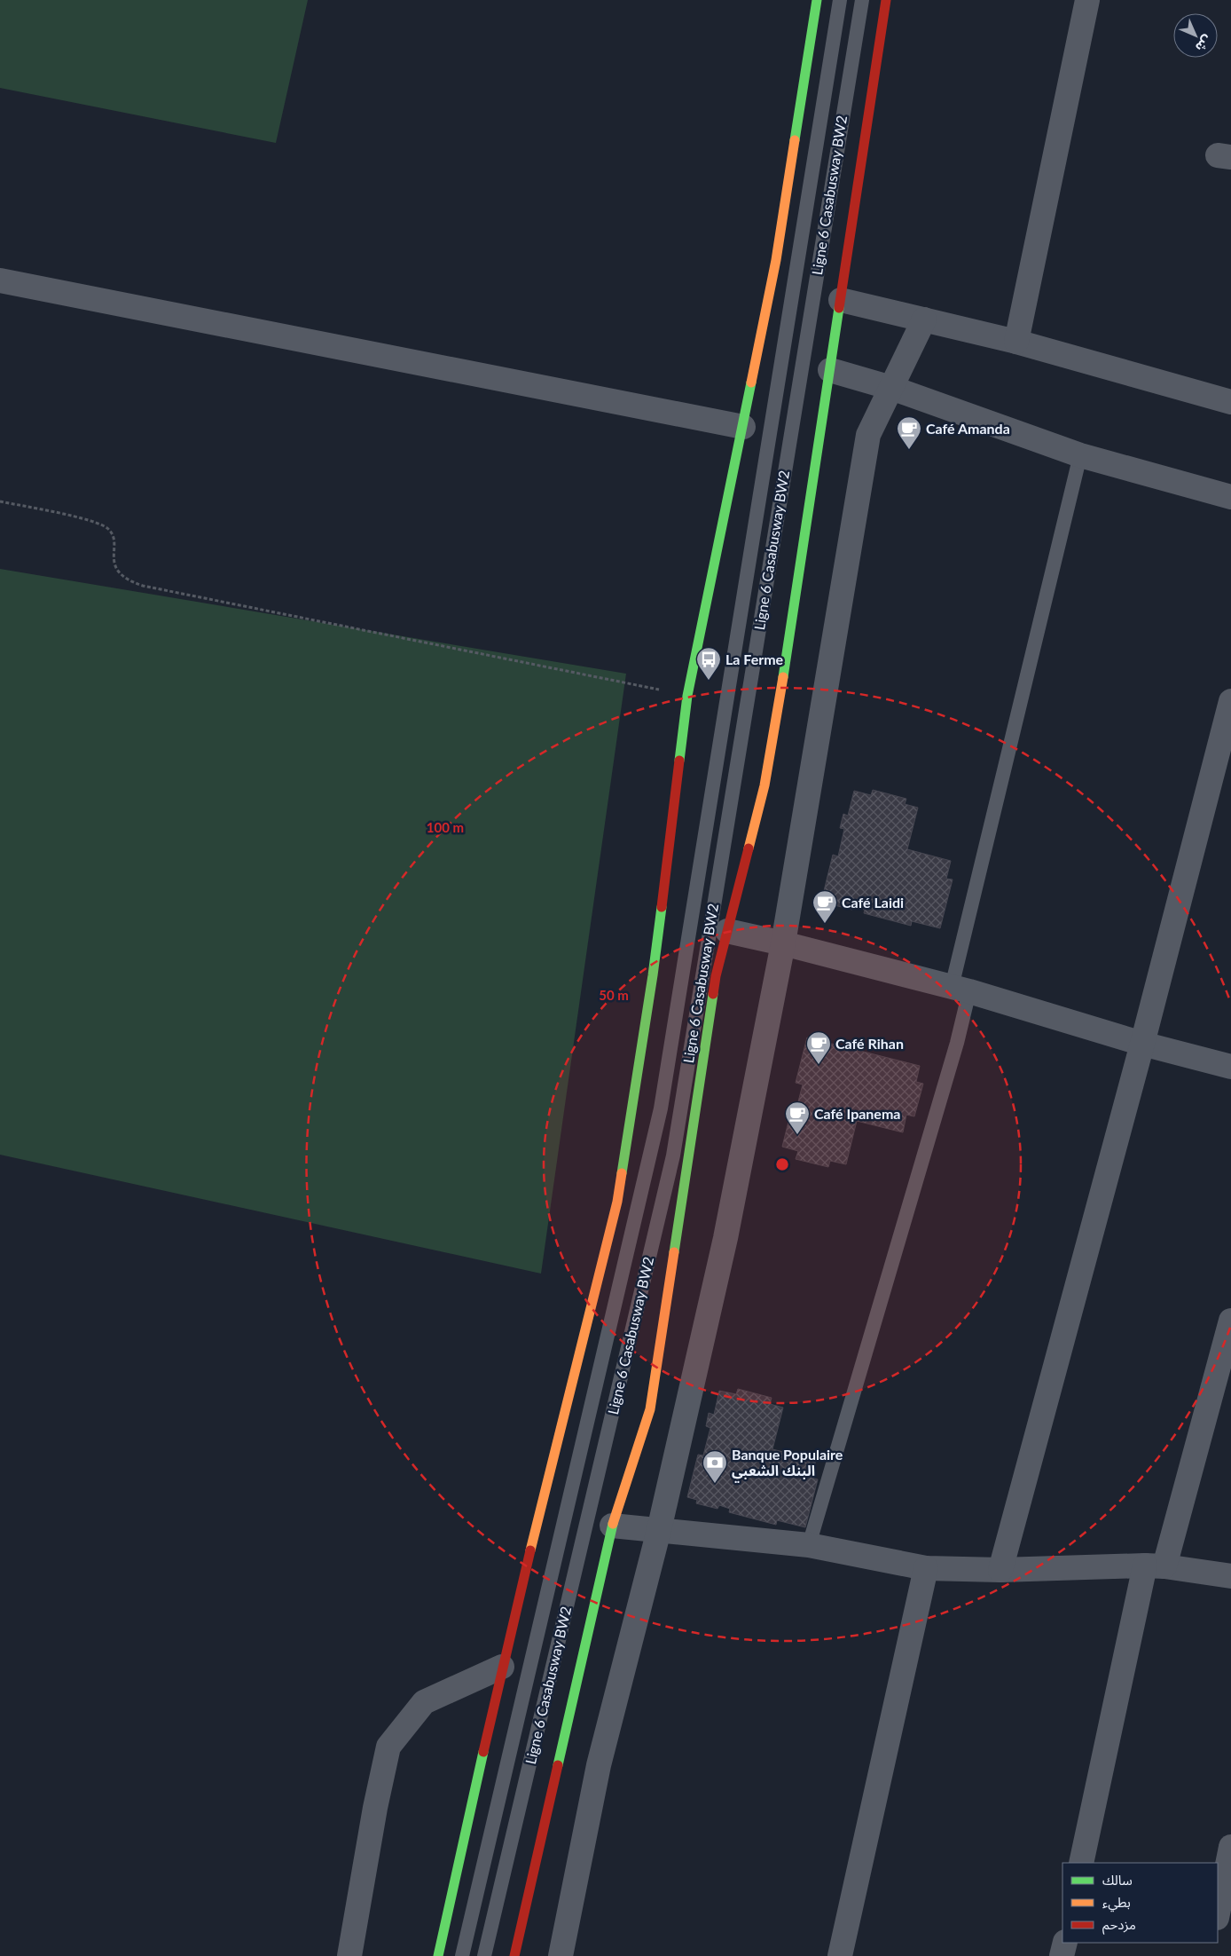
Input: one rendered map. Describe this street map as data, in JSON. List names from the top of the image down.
{
  "streets": {
    "lane": ["Ligne 6 Casabusway BW2"]
  },
  "places": {
    "cafe": [
      "Café Amanda",
      "Café Laidi",
      "Café Rihan",
      "Café Ipanema"
    ],
    "bus stop": ["La Ferme"],
    "bank": ["Banque Populaire البنك الشعبي"]
  },
  "legend": ["سالك", "بطيء", "مزدحم"],
  "north": "bottom right",
  "rings": ["100 m", "50 m"]
}
